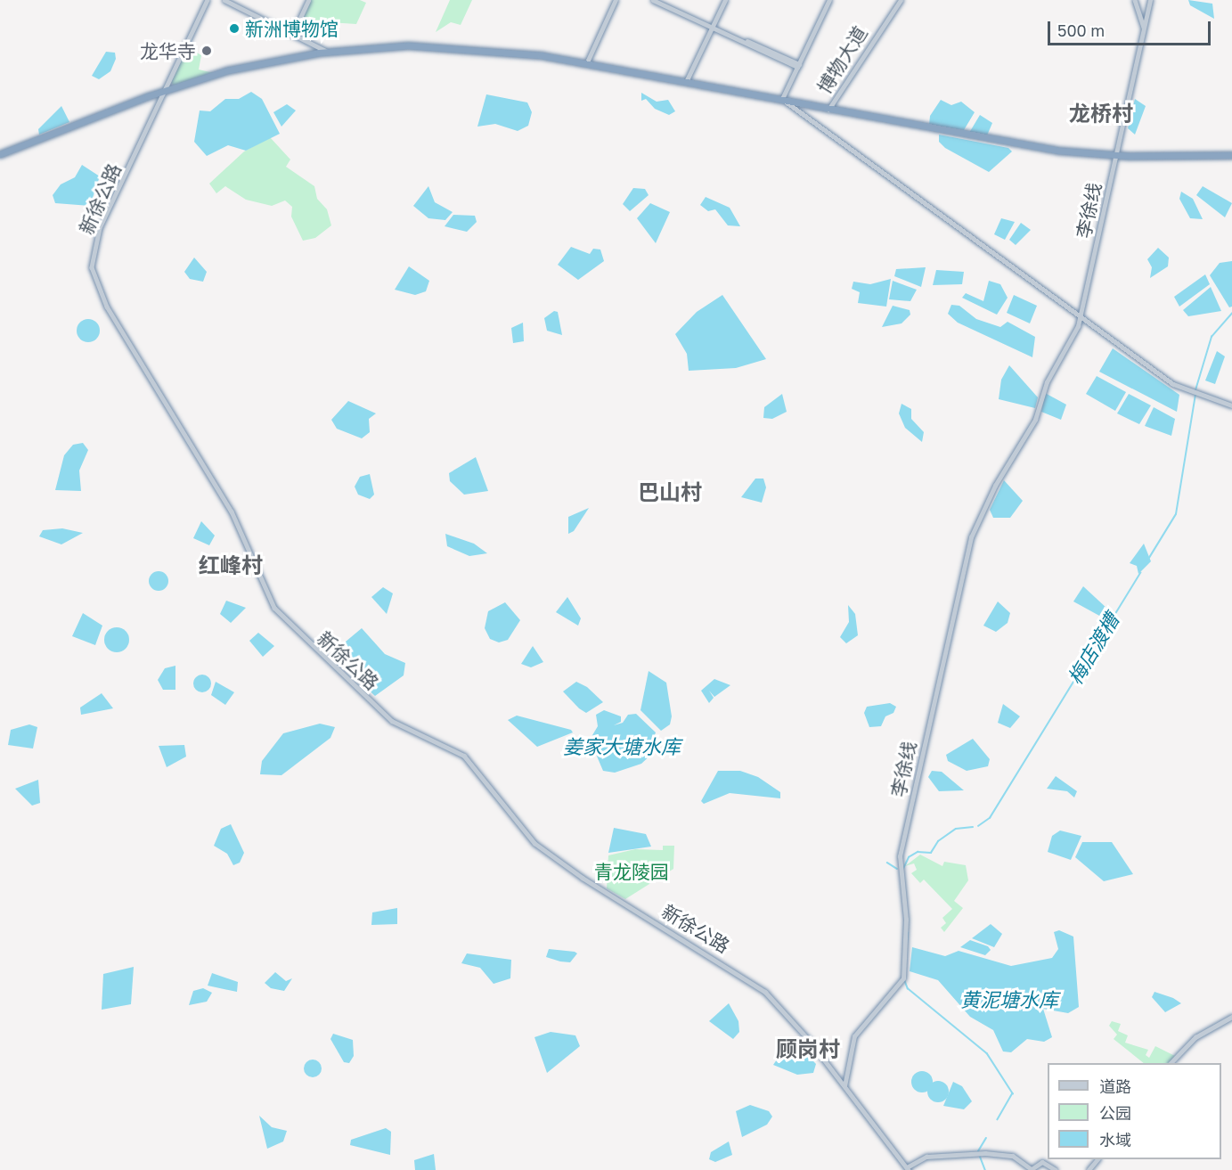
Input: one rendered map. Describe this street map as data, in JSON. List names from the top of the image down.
{
  "streets": {
    "main road": ["博物大道", "新徐公路", "李徐线"]
  },
  "crossings": [
    ["新徐公路", "李徐线"]
  ],
  "districts": [
    "龙桥村",
    "巴山村",
    "红峰村",
    "顾岗村"
  ],
  "water": ["梅店渡槽", "姜家大塘水库", "黄泥塘水库"],
  "parks": ["青龙陵园"],
  "places": ["新洲博物馆", "龙华寺"],
  "legend": ["道路", "公园", "水域"],
  "scale_bar": "500 m"
}
